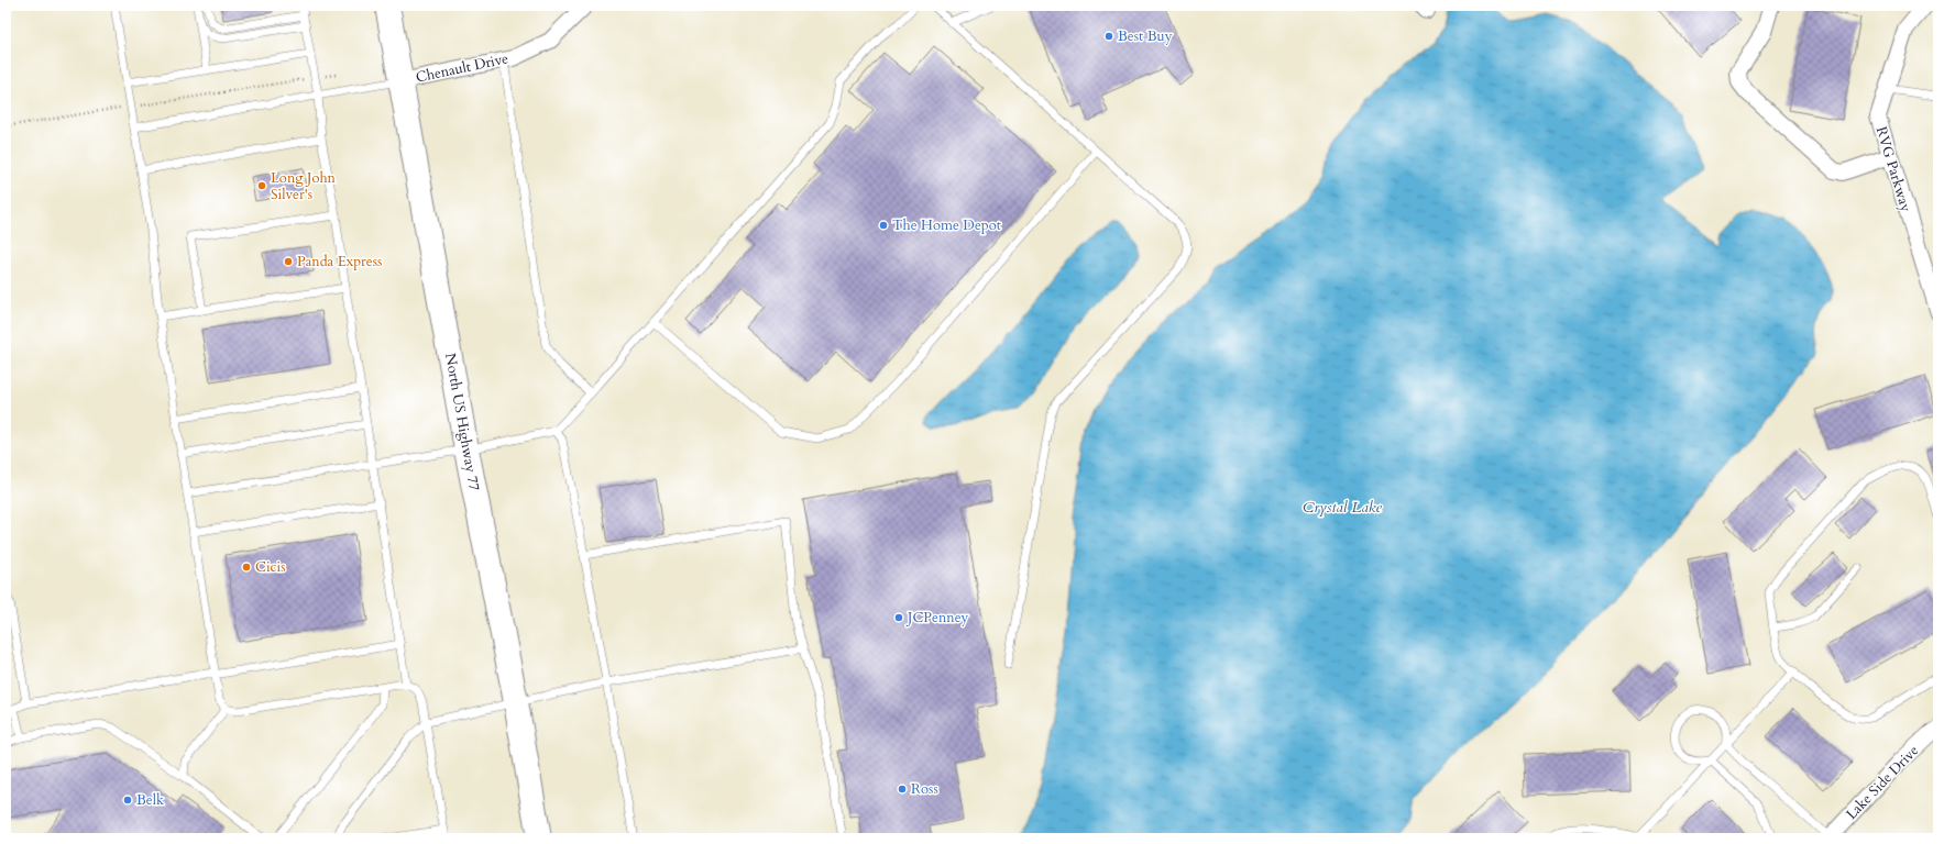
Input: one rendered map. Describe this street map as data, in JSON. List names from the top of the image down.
{
  "streets": {
    "main road": ["North US Highway 77"],
    "street": ["Chenault Drive", "RVG Parkway", "Lake Side Drive"]
  },
  "crossings": [
    ["Chenault Drive", "North US Highway 77"]
  ],
  "water": ["Crystal Lake"],
  "places": [
    "Best Buy",
    "Long John Silver's",
    "The Home Depot",
    "Panda Express",
    "Cicis",
    "JCPenney",
    "Ross",
    "Belk"
  ]
}
